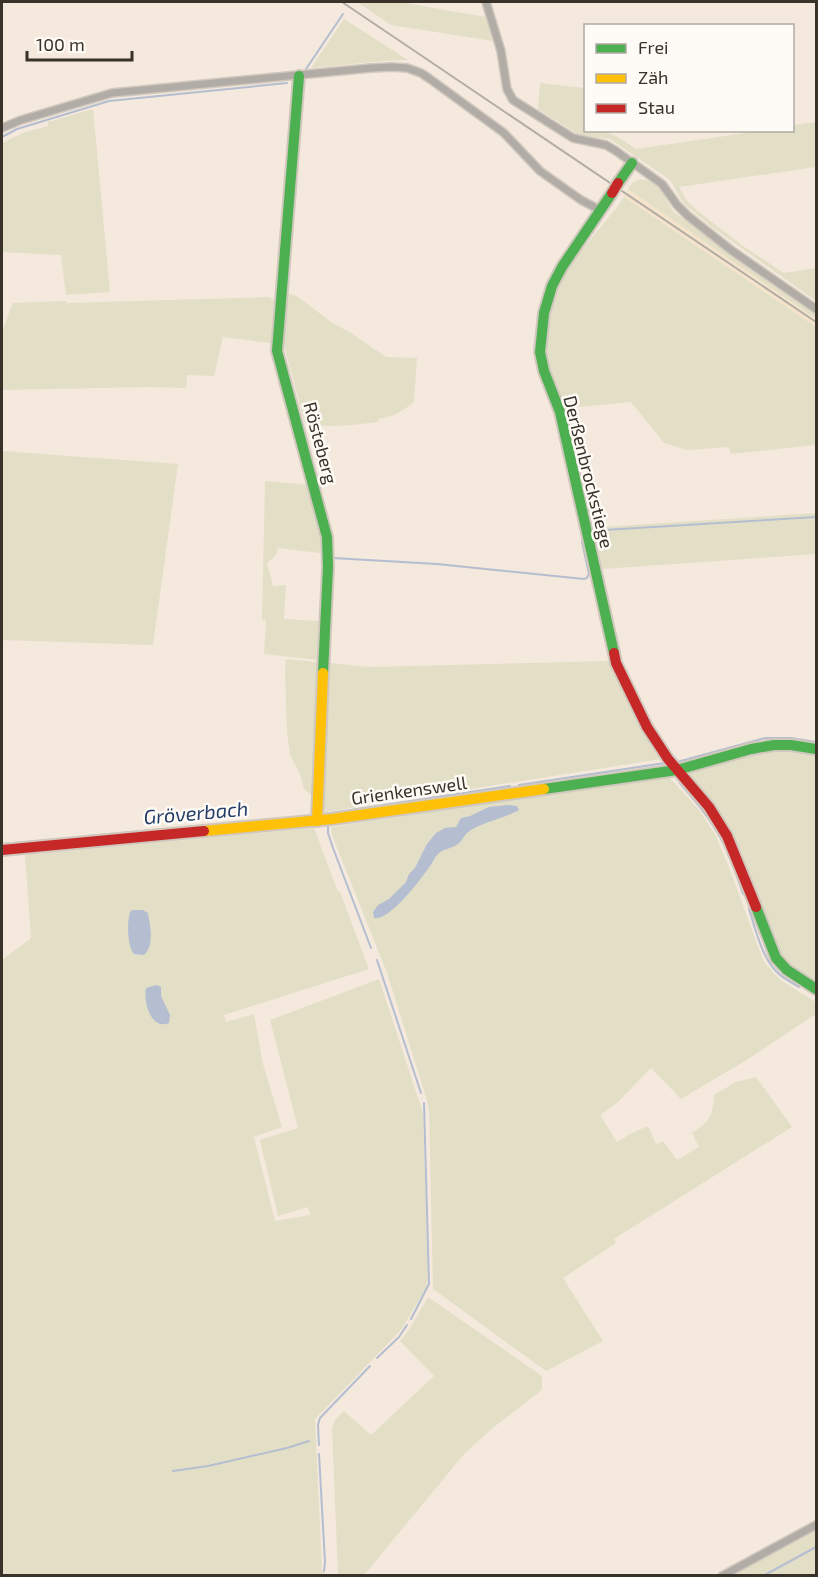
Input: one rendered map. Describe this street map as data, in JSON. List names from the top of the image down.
{
  "streets": {
    "street": ["Rösteberg", "Derßenbrockstiege", "Grienkenswell"]
  },
  "crossings": [
    ["Rösteberg", "Grienkenswell"],
    ["Derßenbrockstiege", "Grienkenswell"]
  ],
  "water": ["Gröverbach"],
  "legend": ["Frei", "Zäh", "Stau"],
  "scale_bar": "100 m"
}
